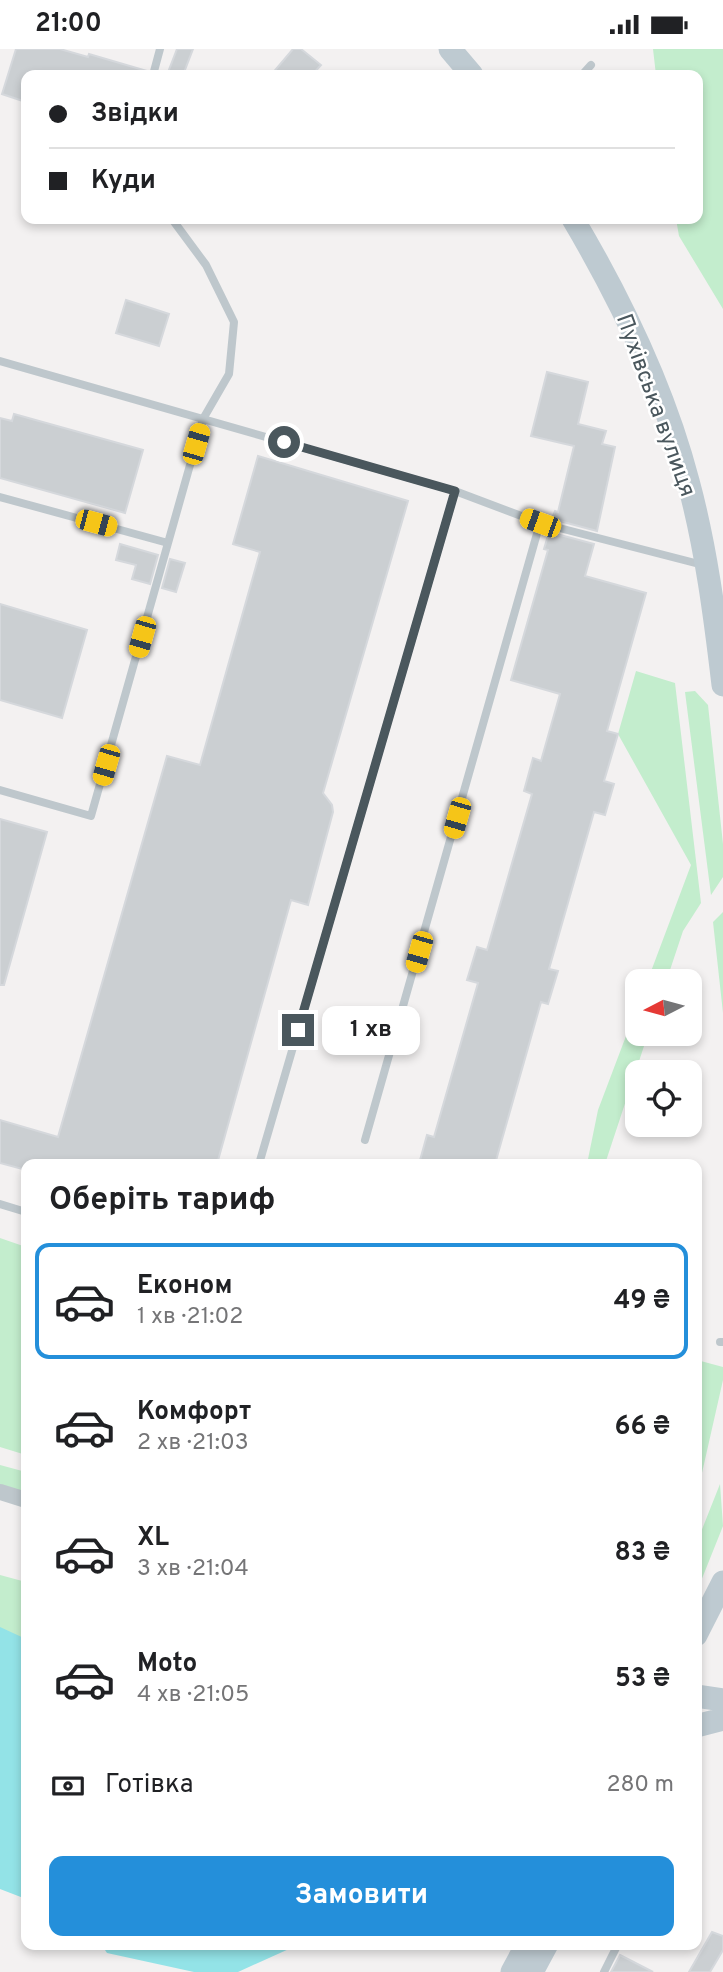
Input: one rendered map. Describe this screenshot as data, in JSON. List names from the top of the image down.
{
  "streets": {
    "street": ["Пухівська вулиця"]
  },
  "north": "left",
  "page": {
    "status": "21:00",
    "banner": ["Звідки", "Куди"],
    "bubble": "1 хв",
    "heading": "Оберіть тариф",
    "list": [
      {
        "name": "Економ",
        "note": "1 хв · 21:02",
        "value": "49 ₴"
      },
      {
        "name": "Комфорт",
        "note": "2 хв · 21:03",
        "value": "66 ₴"
      },
      {
        "name": "XL",
        "note": "3 хв · 21:04",
        "value": "83 ₴"
      },
      {
        "name": "Moto",
        "note": "4 хв · 21:05",
        "value": "53 ₴"
      }
    ],
    "pay": ["Готівка", "280 m"],
    "buttons": "Замовити"
  }
}
